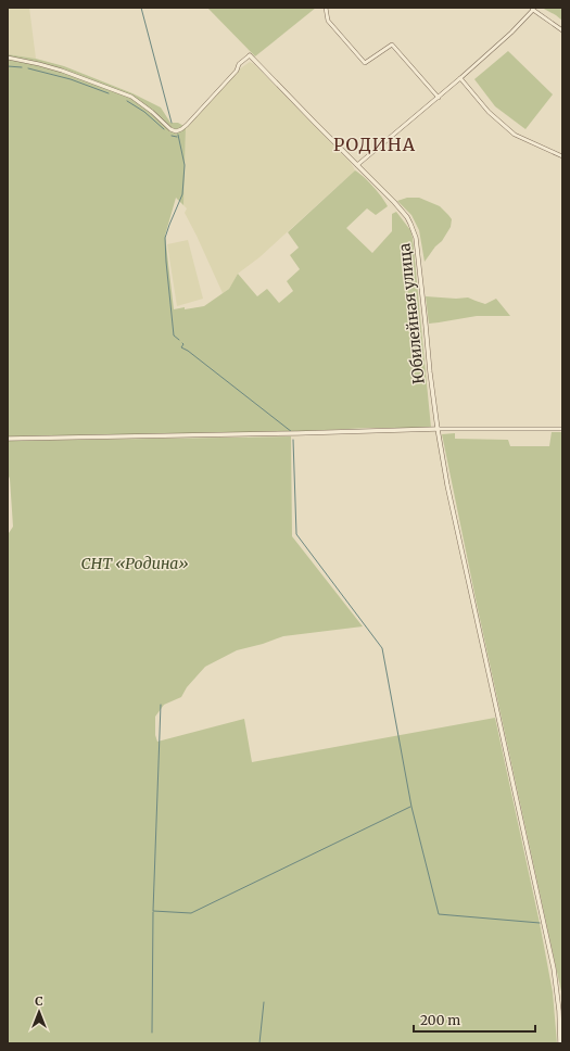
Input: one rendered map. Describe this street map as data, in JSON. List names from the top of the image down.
{
  "streets": {
    "street": ["Юбилейная улица"]
  },
  "districts": ["РОДИНА"],
  "parks": ["СНТ «Родина»"],
  "scale_bar": "200 m",
  "north": "top"
}
